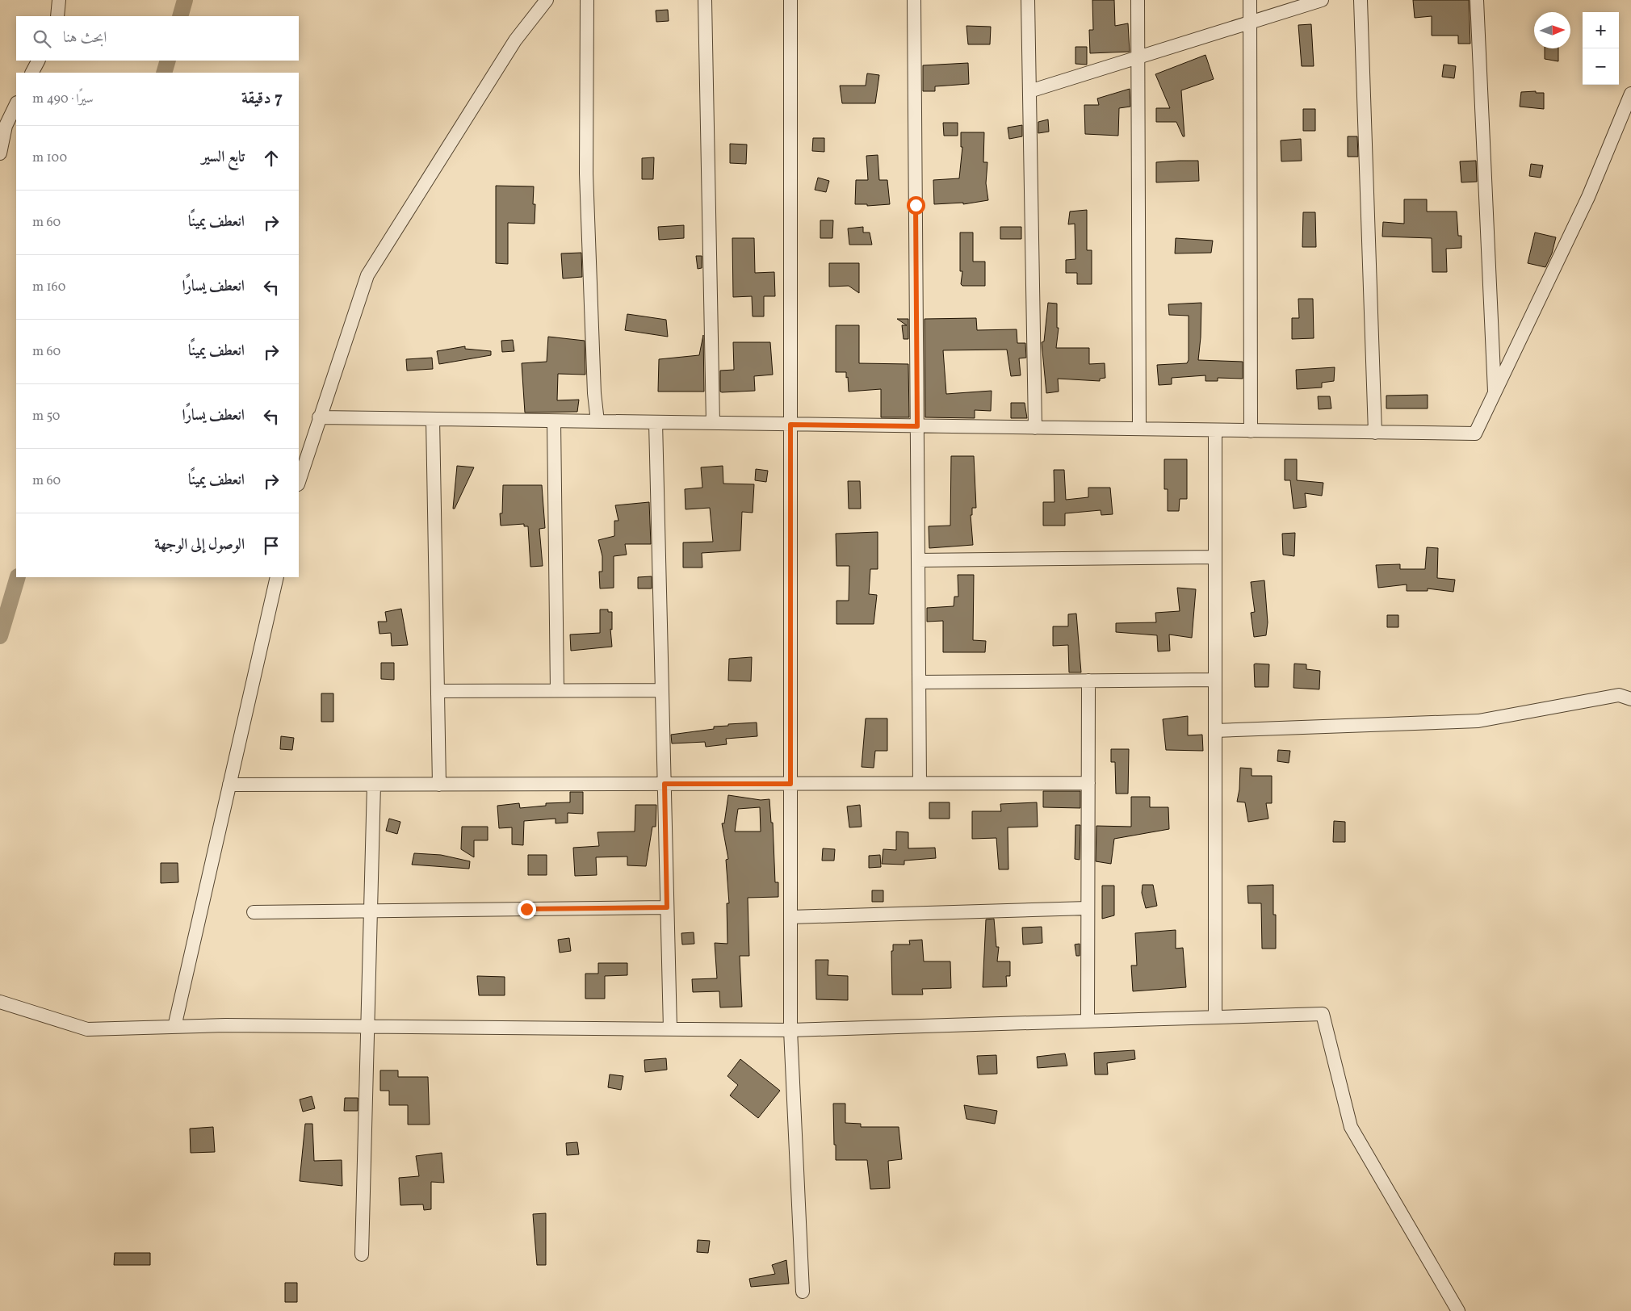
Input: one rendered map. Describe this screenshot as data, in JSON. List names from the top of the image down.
{
  "north": "right",
  "page": {
    "map_buttons": ["+", "−"],
    "search": "ابحث هنا",
    "heading": ["7 دقيقة", "سيرًا · 490 m"],
    "list": [
      ["تابع السير", "100 m"],
      ["انعطف يمينًا", "60 m"],
      ["انعطف يسارًا", "160 m"],
      ["انعطف يمينًا", "60 m"],
      ["انعطف يسارًا", "50 m"],
      ["انعطف يمينًا", "60 m"],
      "الوصول إلى الوجهة"
    ]
  }
}
